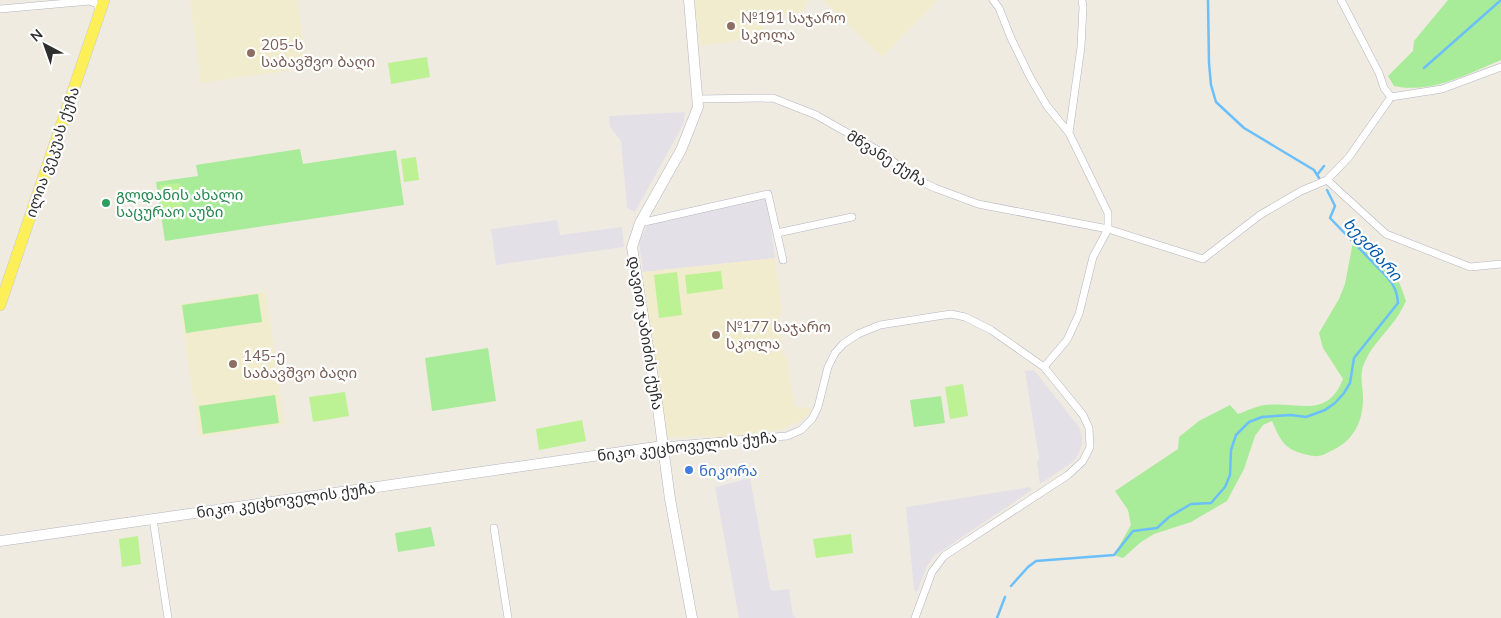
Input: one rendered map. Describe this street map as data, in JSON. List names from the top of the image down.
{
  "streets": {
    "main road": ["ილია ვეკუას ქუჩა"],
    "street": ["მწვანე ქუჩა", "დავით ჯაბიძის ქუჩა", "ნიკო კეცხოველის ქუჩა"]
  },
  "crossings": [
    ["მწვანე ქუჩა", "დავით ჯაბიძის ქუჩა"],
    ["დავით ჯაბიძის ქუჩა", "ნიკო კეცხოველის ქუჩა"]
  ],
  "water": ["ხევძმარი"],
  "places": [
    "№191 საჯარო სკოლა",
    "205-ს საბავშვო ბაღი",
    "გლდანის ახალი საცურაო აუზი",
    "№177 საჯარო სკოლა",
    "145-ე საბავშვო ბაღი",
    "ნიკორა"
  ],
  "north": "top left"
}
